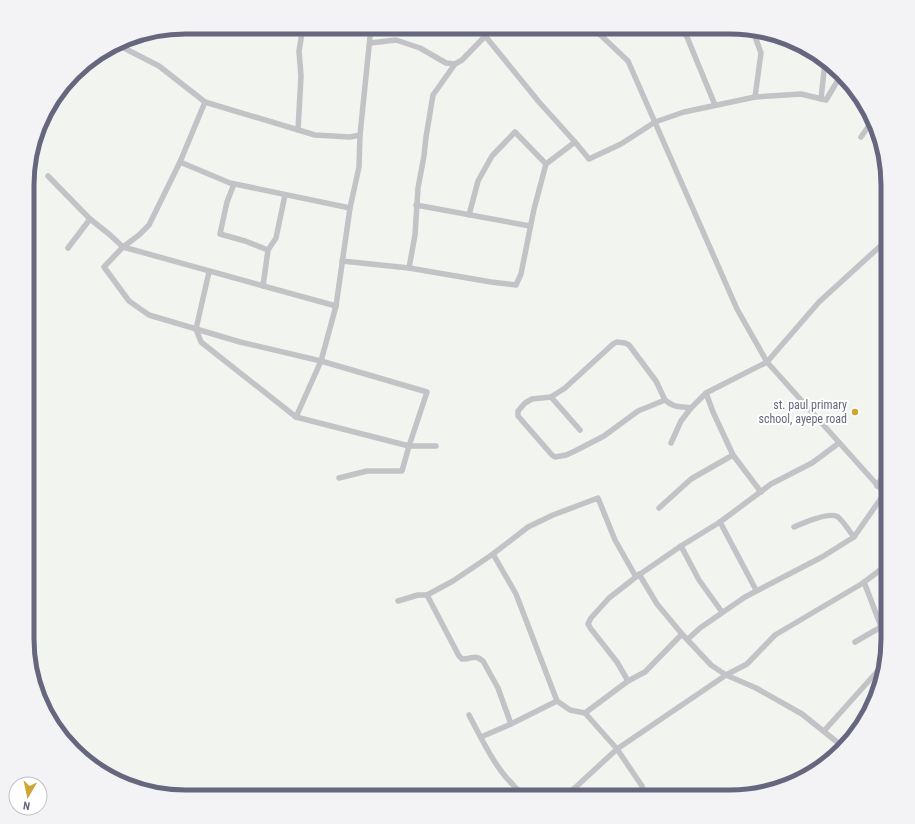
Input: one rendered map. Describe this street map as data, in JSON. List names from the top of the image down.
{
  "places": ["st. paul primary school, ayepe road"],
  "north": "bottom"
}
